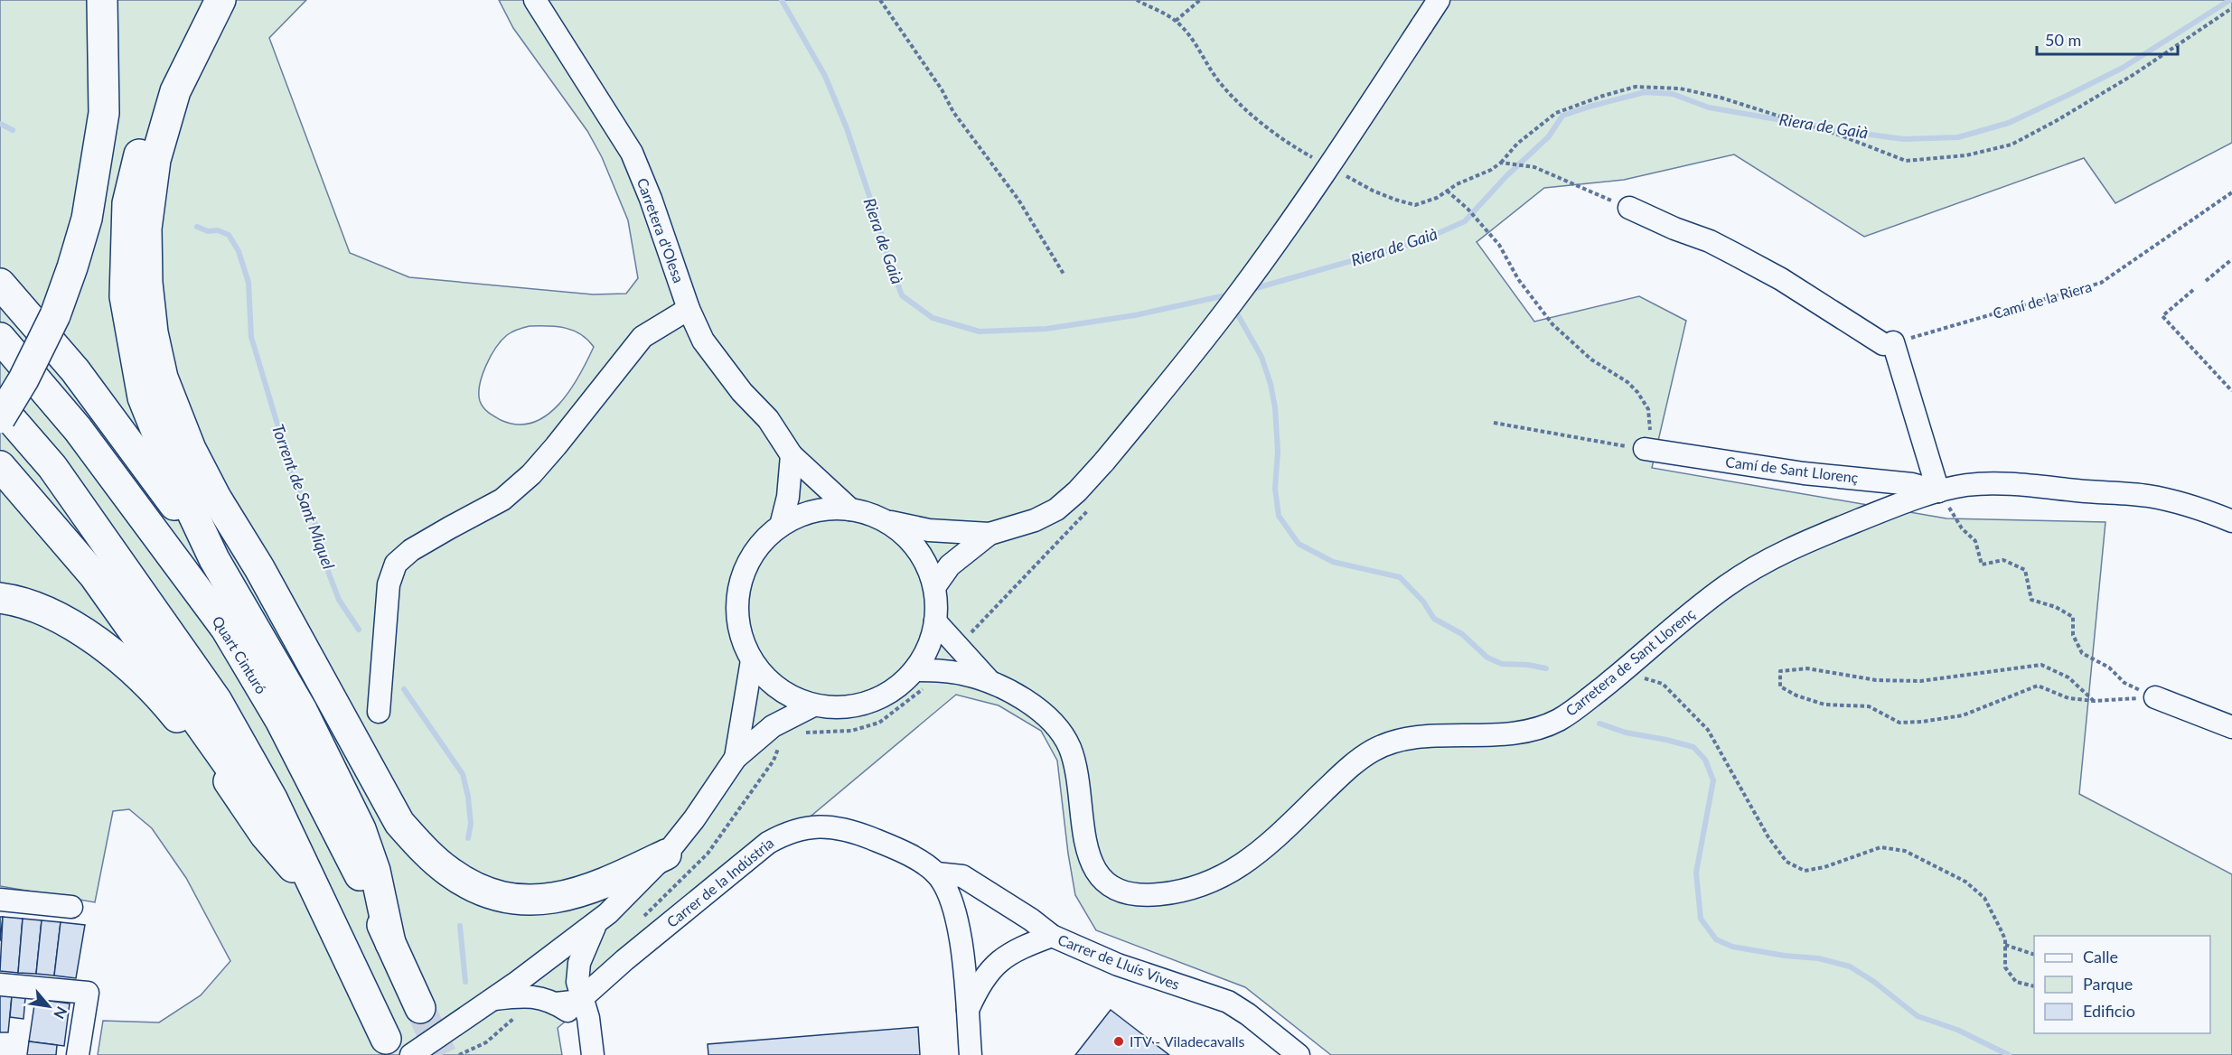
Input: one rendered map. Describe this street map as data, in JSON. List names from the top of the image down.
{
  "streets": {
    "highway": ["Quart Cinturó"],
    "street": [
      "Carretera d'Olesa",
      "Camí de Sant Llorenç",
      "Carretera de Sant Llorenç",
      "Carrer de la Indústria",
      "Carrer de Lluís Vives"
    ],
    "path": ["Camí de la Riera"]
  },
  "crossings": [
    ["Camí de Sant Llorenç", "Carretera de Sant Llorenç"],
    ["Carrer de la Indústria", "Carrer de Lluís Vives"]
  ],
  "water": ["Riera de Gaià", "Torrent de Sant Miquel"],
  "places": ["ITV - Viladecavalls"],
  "legend": ["Calle", "Parque", "Edificio"],
  "scale_bar": "50 m",
  "north": "bottom right"
}
